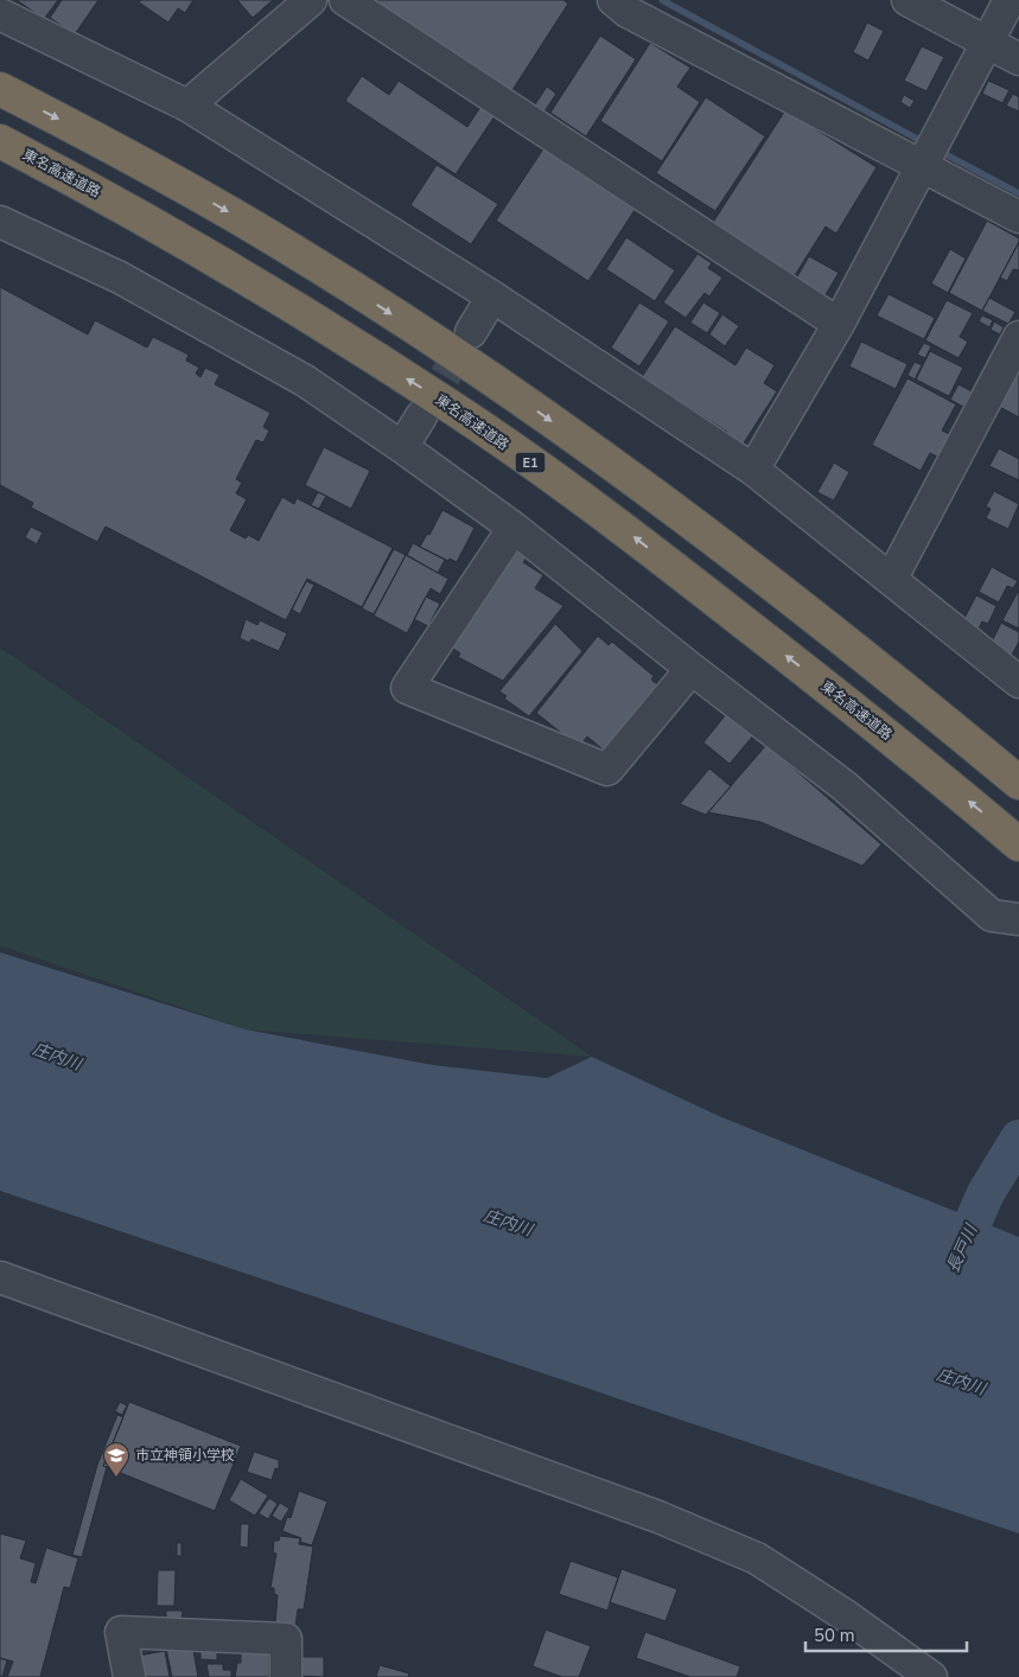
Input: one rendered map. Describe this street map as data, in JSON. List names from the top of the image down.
{
  "streets": {
    "highway": ["東名高速道路", "E1"]
  },
  "water": ["庄内川", "長戸川"],
  "places": {
    "school or university": ["市立神領小学校"]
  },
  "scale_bar": "50 m"
}
